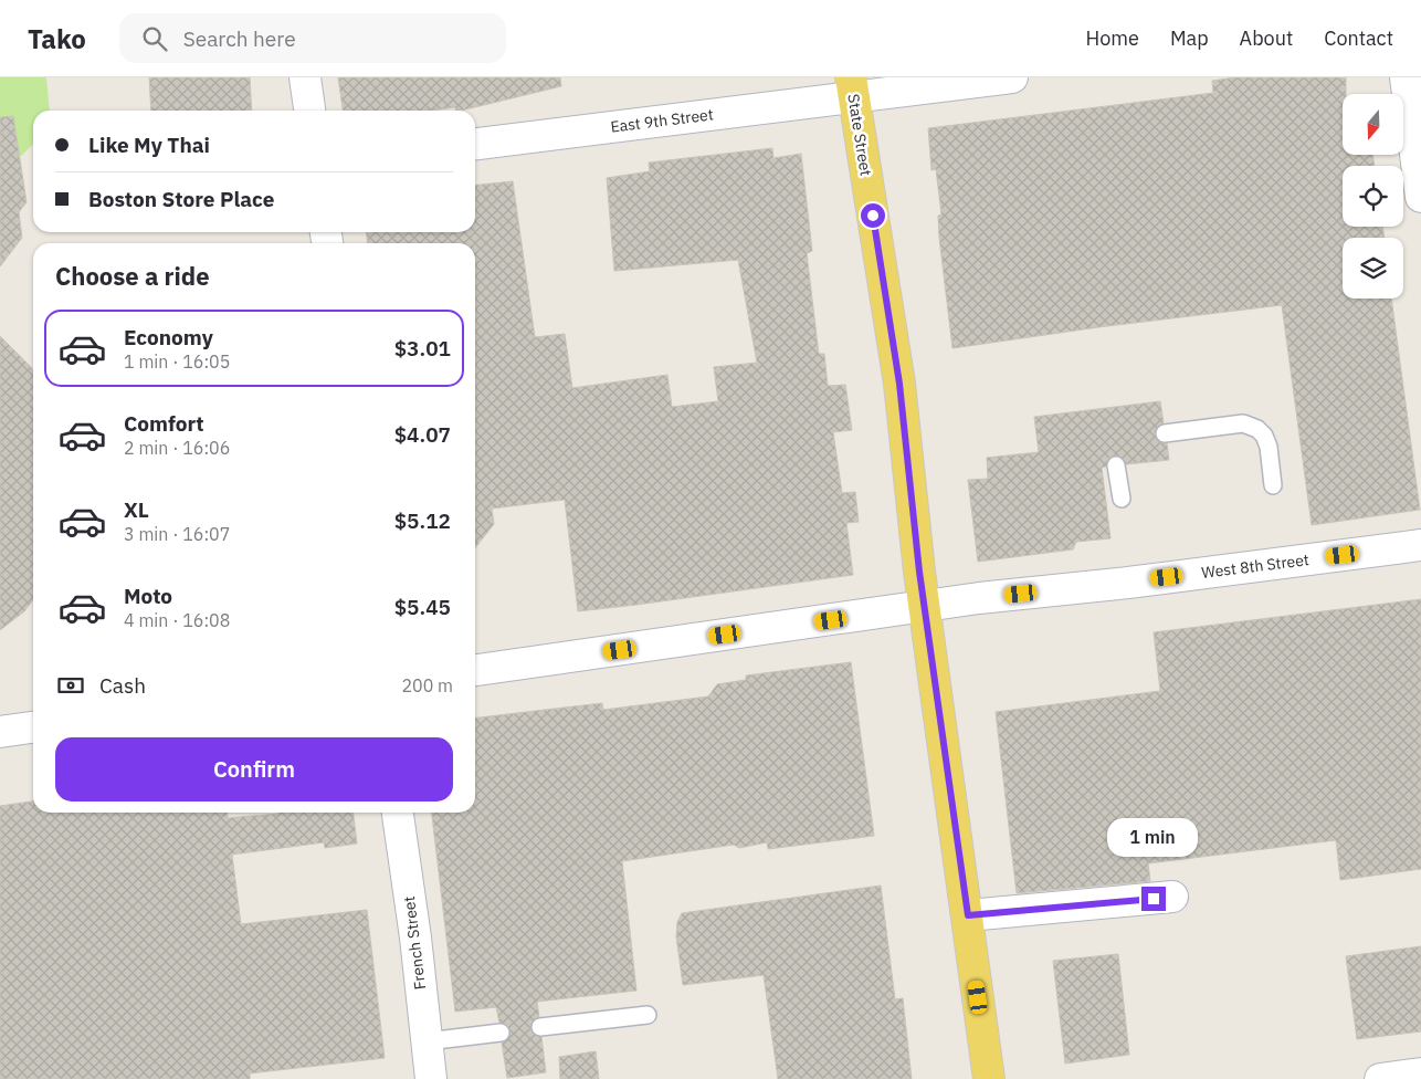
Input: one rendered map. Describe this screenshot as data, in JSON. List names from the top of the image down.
{
  "streets": {
    "main road": ["State Street"],
    "street": ["East 9th Street", "West 8th Street", "French Street"]
  },
  "crossings": [
    ["East 9th Street", "State Street"],
    ["State Street", "West 8th Street"]
  ],
  "north": "bottom",
  "page": {
    "header": "Tako",
    "search": "Search here",
    "nav": [
      "Home",
      "Map",
      "About",
      "Contact"
    ],
    "banner": ["Like My Thai", "Boston Store Place"],
    "heading": "Choose a ride",
    "list": [
      {
        "name": "Economy",
        "note": "1 min · 16:05",
        "value": "$3.01"
      },
      {
        "name": "Comfort",
        "note": "2 min · 16:06",
        "value": "$4.07"
      },
      {
        "name": "XL",
        "note": "3 min · 16:07",
        "value": "$5.12"
      },
      {
        "name": "Moto",
        "note": "4 min · 16:08",
        "value": "$5.45"
      }
    ],
    "pay": ["Cash", "200 m"],
    "buttons": "Confirm",
    "bubble": "1 min"
  }
}
